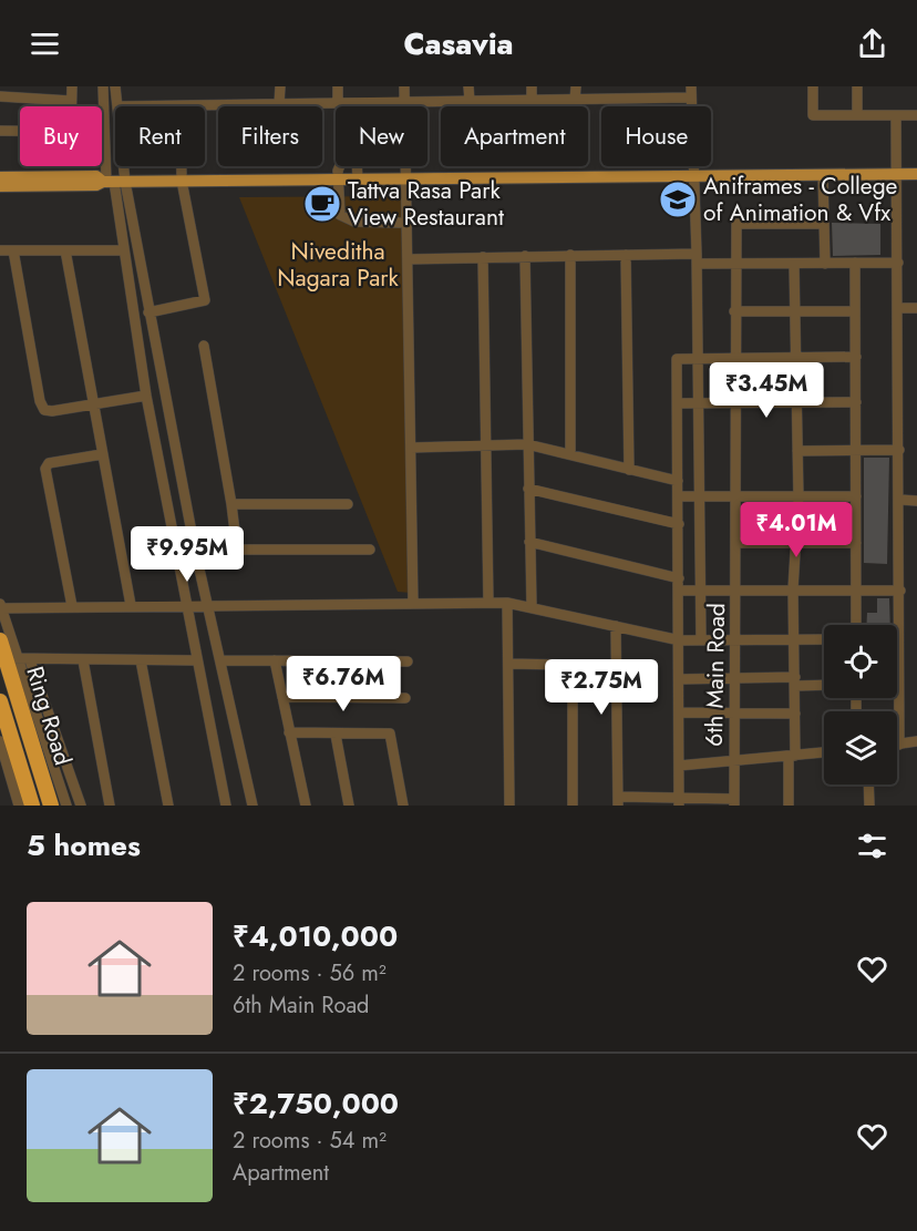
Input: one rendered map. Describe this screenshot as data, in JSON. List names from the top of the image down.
{
  "streets": {
    "highway": ["Ring Road"],
    "street": ["6th Main Road"]
  },
  "parks": ["Niveditha Nagara Park"],
  "places": {
    "school or university": ["Aniframes - College of Animation & Vfx"],
    "cafe": ["Tattva Rasa Park View Restaurant"]
  },
  "page": {
    "header": "Casavia",
    "chip": [
      "Buy",
      "Rent",
      "Filters",
      "New",
      "Apartment",
      "House"
    ],
    "price": [
      "₹3.45M",
      "₹4.01M",
      "₹9.95M",
      "₹6.76M",
      "₹2.75M"
    ],
    "heading": "5 homes",
    "list": [
      {
        "name": "₹4,010,000",
        "note": "2 rooms · 56 m² · 6th Main Road"
      },
      {
        "name": "₹2,750,000",
        "note": "2 rooms · 54 m² · Apartment"
      }
    ]
  }
}
